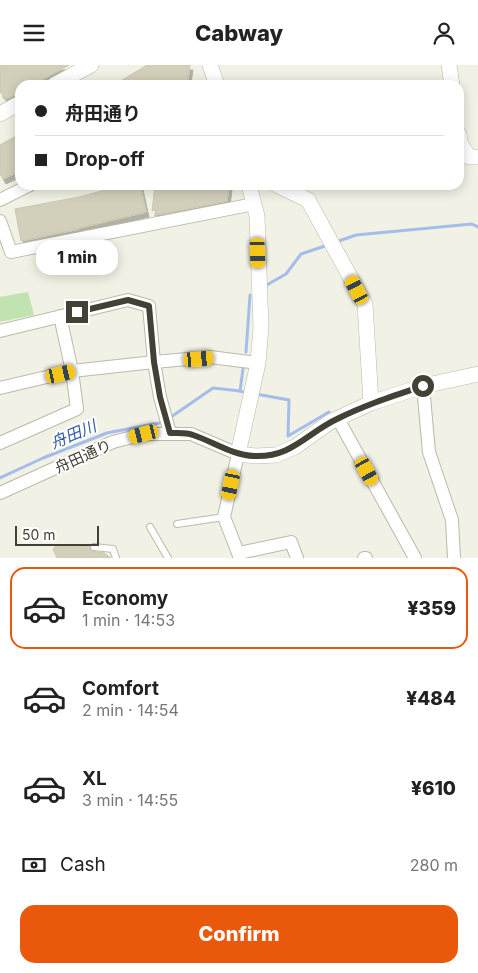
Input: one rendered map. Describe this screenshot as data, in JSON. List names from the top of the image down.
{
  "streets": {
    "street": ["舟田通り"]
  },
  "water": ["舟田川"],
  "scale_bar": "50 m",
  "page": {
    "header": "Cabway",
    "banner": ["舟田通り", "Drop-off"],
    "bubble": "1 min",
    "scale": "50 m",
    "list": [
      {
        "name": "Economy",
        "note": "1 min · 14:53",
        "value": "¥359"
      },
      {
        "name": "Comfort",
        "note": "2 min · 14:54",
        "value": "¥484"
      },
      {
        "name": "XL",
        "note": "3 min · 14:55",
        "value": "¥610"
      }
    ],
    "pay": ["Cash", "280 m"],
    "buttons": "Confirm"
  }
}
